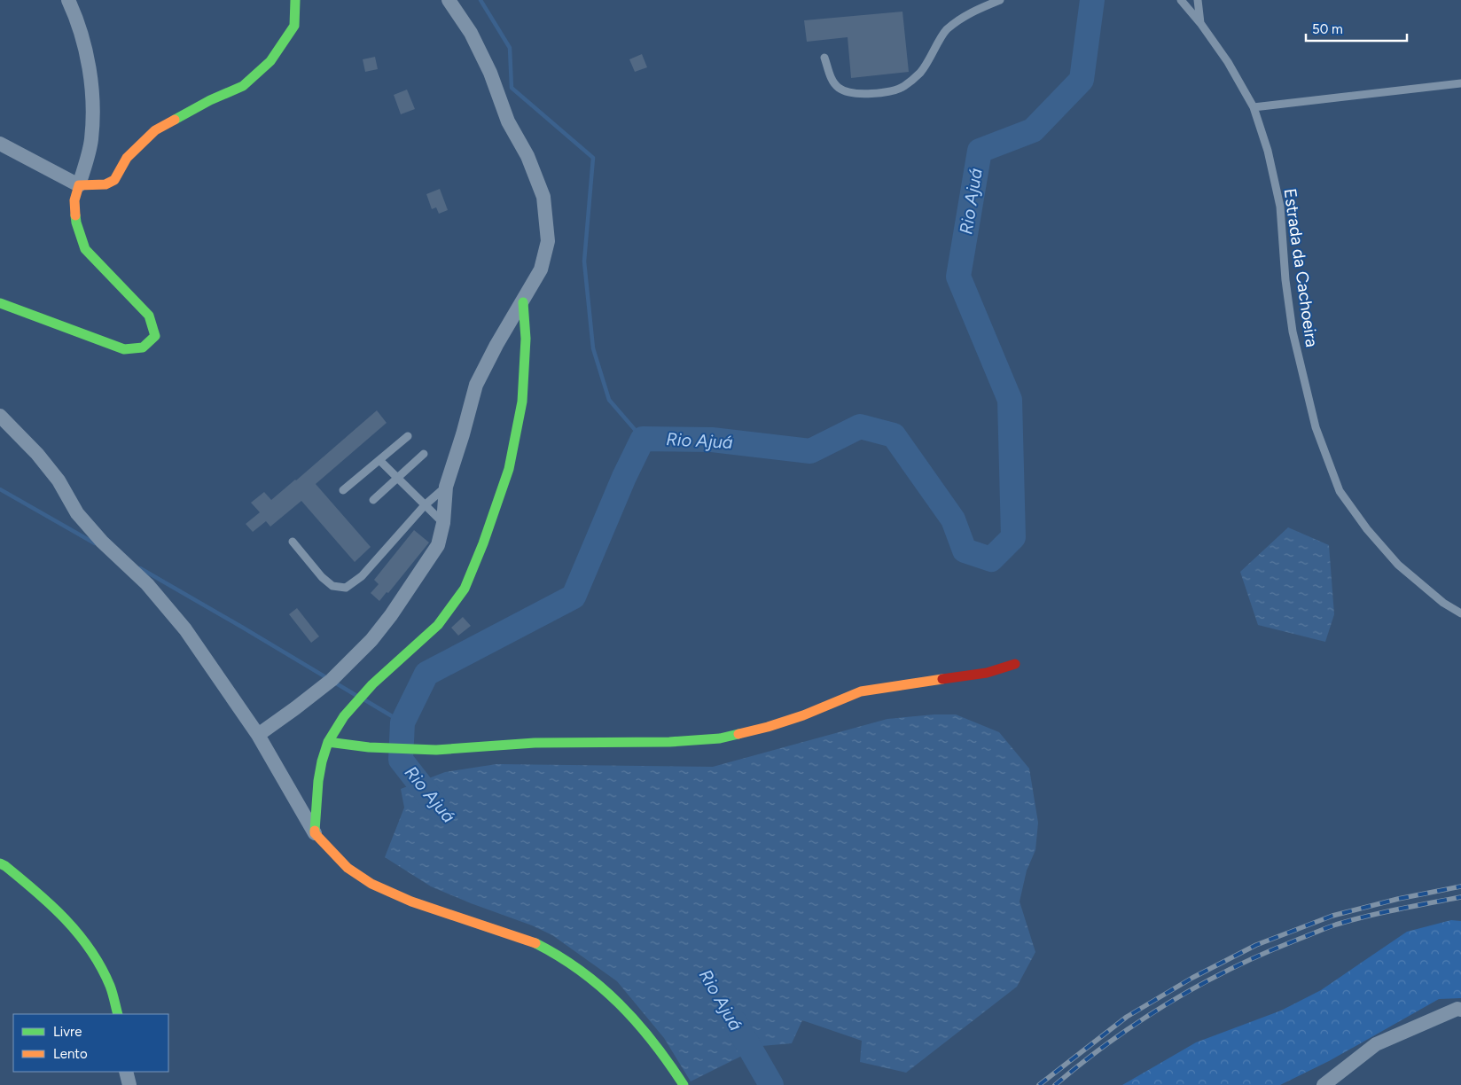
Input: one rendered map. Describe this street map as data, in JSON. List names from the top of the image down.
{
  "streets": {
    "lane": ["Estrada da Cachoeira"]
  },
  "water": ["Rio Ajuá"],
  "legend": ["Livre", "Lento"],
  "scale_bar": "50 m"
}
